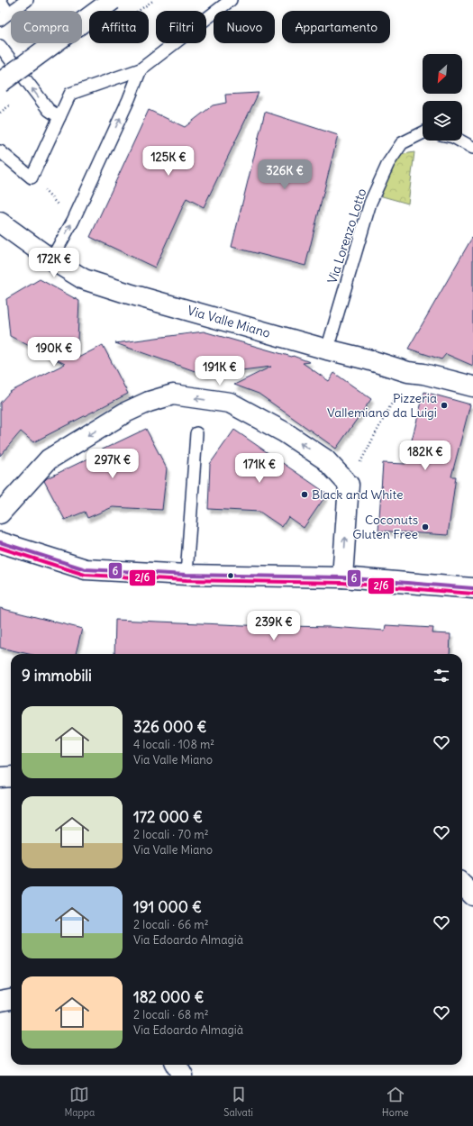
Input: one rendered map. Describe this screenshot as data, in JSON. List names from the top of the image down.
{
  "streets": {
    "street": ["Via Valle Miano"],
    "lane": ["Via Lorenzo Lotto"]
  },
  "crossings": [
    ["Via Lorenzo Lotto", "Via Valle Miano"]
  ],
  "places": ["Pizzeria Vallemiano da Luigi", "Black and White", "Coconuts Gluten Free"],
  "lines": ["transit line 6", "transit line 2/6"],
  "north": "bottom left",
  "page": {
    "chip": [
      "Compra",
      "Affitta",
      "Filtri",
      "Nuovo",
      "Appartamento"
    ],
    "price": [
      "125K €",
      "326K €",
      "172K €",
      "190K €",
      "191K €",
      "182K €",
      "297K €",
      "171K €",
      "239K €"
    ],
    "heading": "9 immobili",
    "list": [
      {
        "name": "326 000 €",
        "note": "4 locali · 108 m² · Via Valle Miano"
      },
      {
        "name": "172 000 €",
        "note": "2 locali · 70 m² · Via Valle Miano"
      },
      {
        "name": "191 000 €",
        "note": "2 locali · 66 m² · Via Edoardo Almagià"
      },
      {
        "name": "182 000 €",
        "note": "2 locali · 68 m² · Via Edoardo Almagià"
      }
    ],
    "tabs": ["Mappa", "Salvati", "Home"]
  }
}
